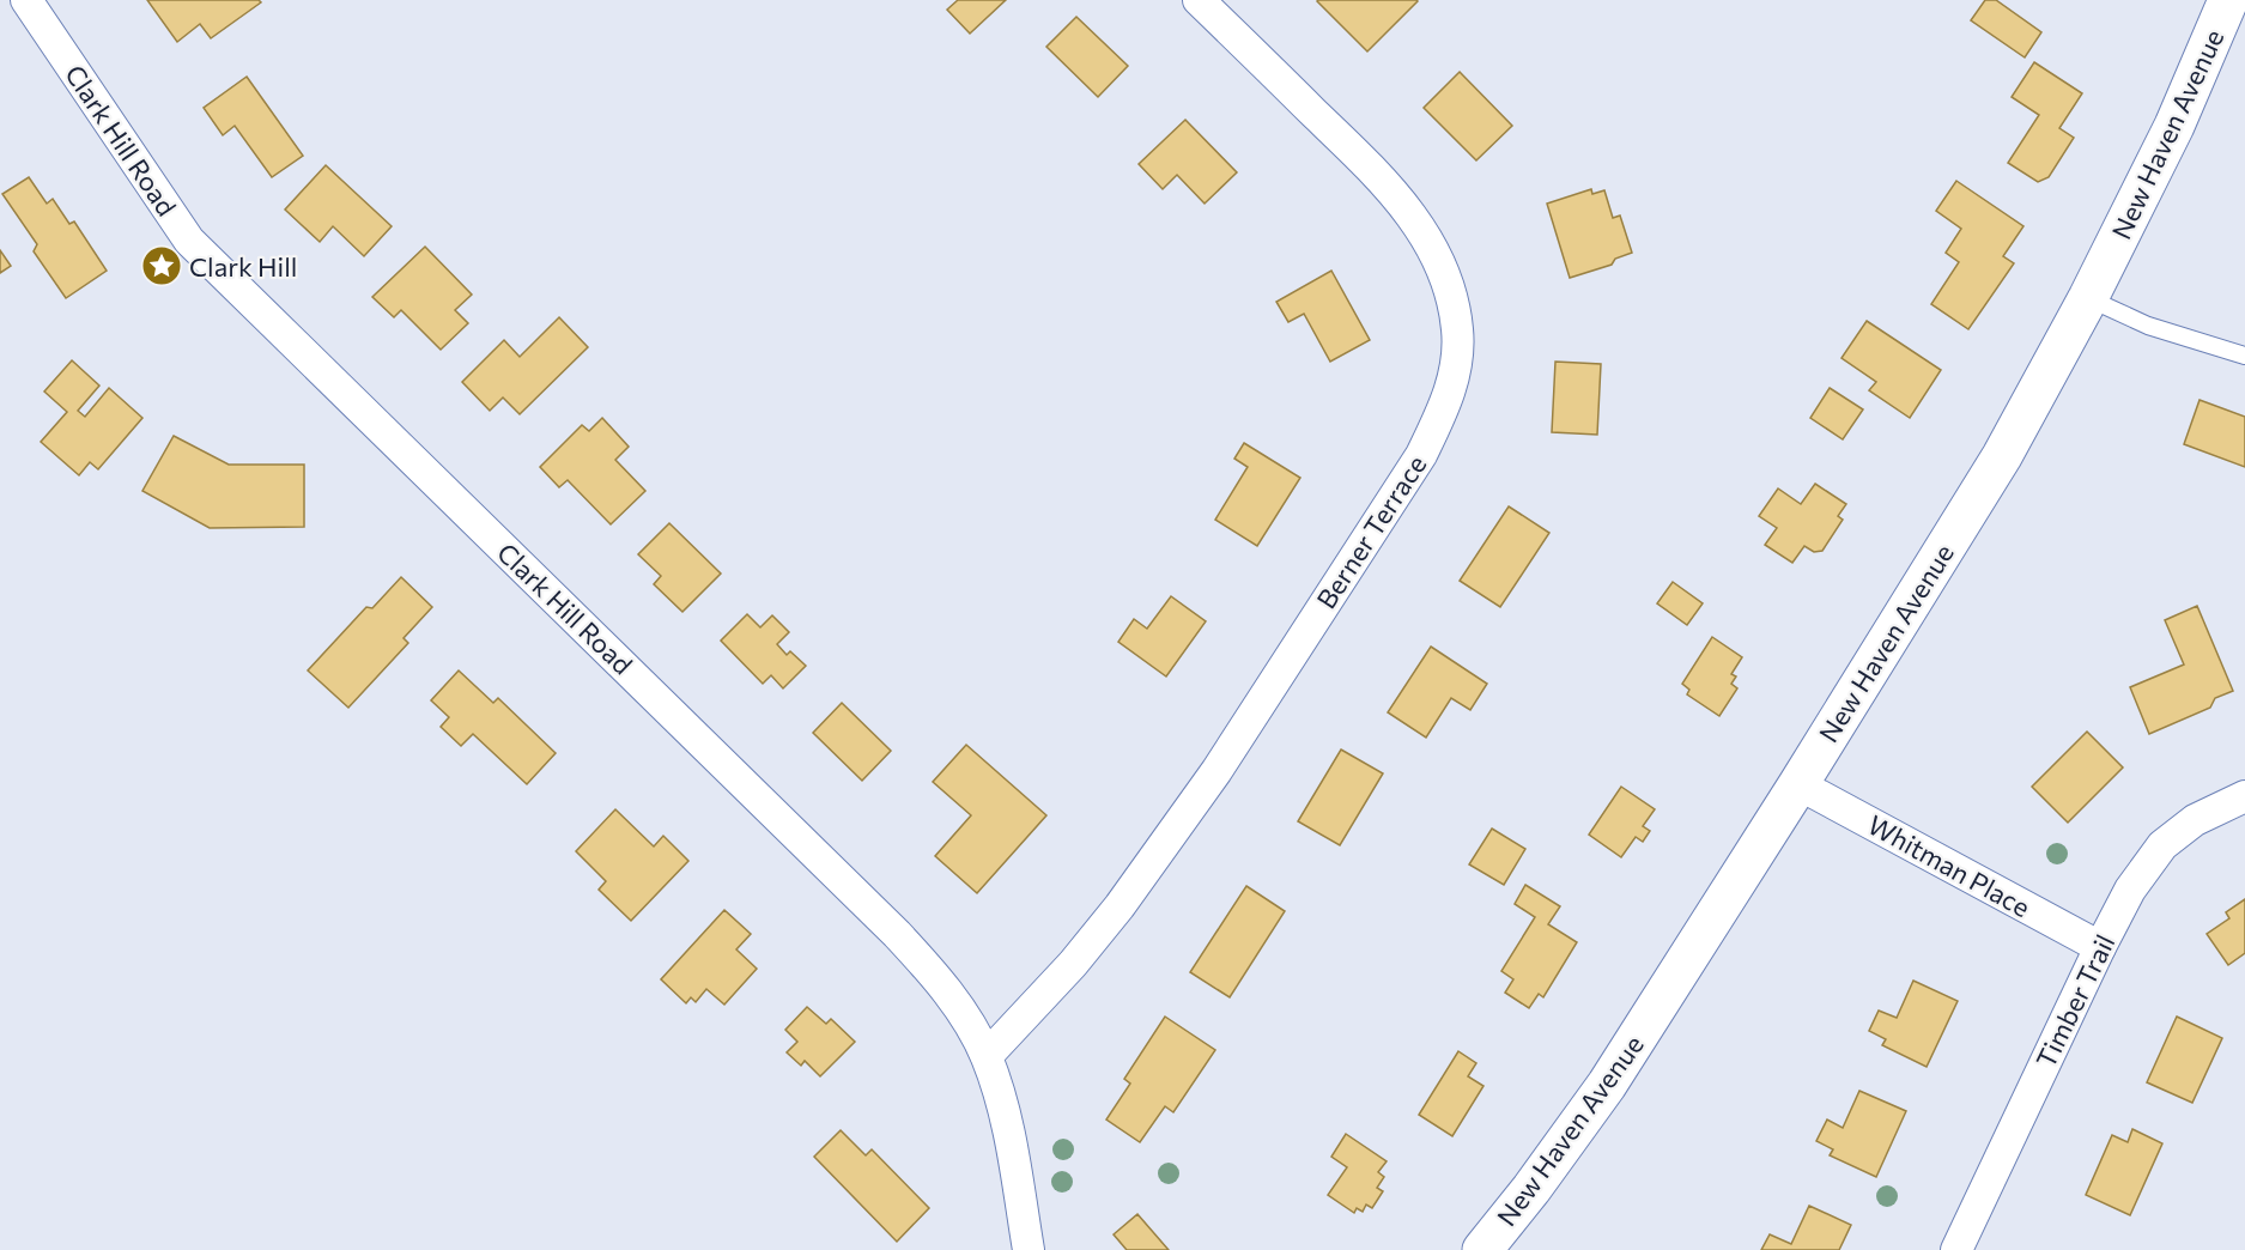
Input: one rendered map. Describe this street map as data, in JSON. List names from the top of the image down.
{
  "streets": {
    "main road": ["New Haven Avenue"],
    "street": [
      "Clark Hill Road",
      "Berner Terrace",
      "Whitman Place",
      "Timber Trail"
    ]
  },
  "crossings": [
    ["New Haven Avenue", "Whitman Place"],
    ["Clark Hill Road", "Berner Terrace"],
    ["Whitman Place", "Timber Trail"]
  ],
  "places": {
    "place": ["Clark Hill"]
  }
}
